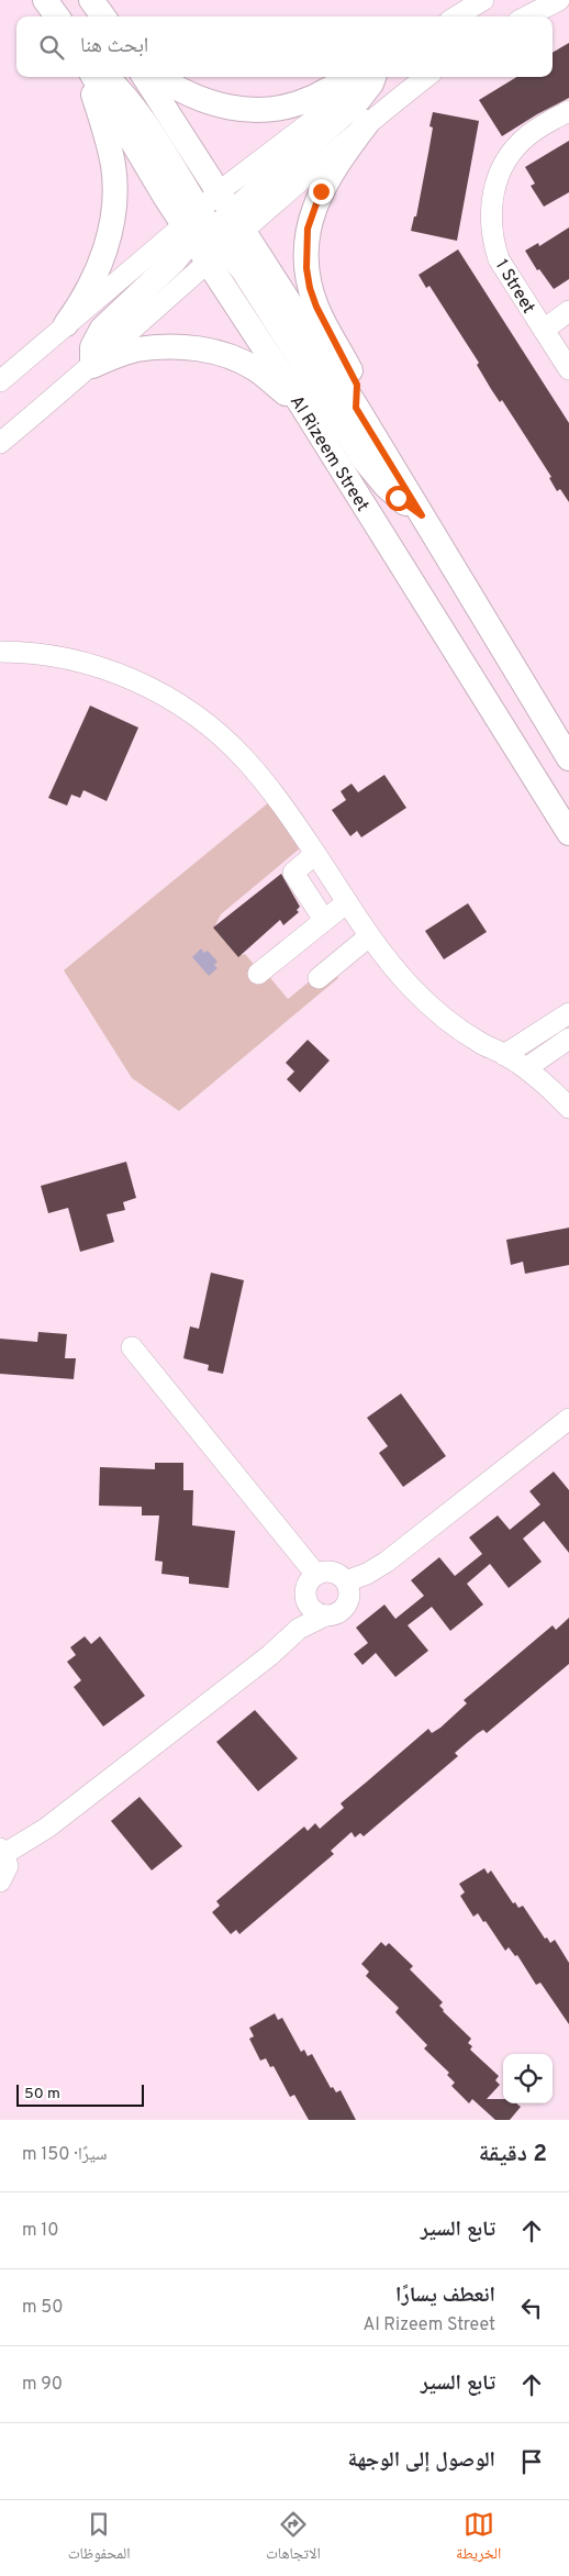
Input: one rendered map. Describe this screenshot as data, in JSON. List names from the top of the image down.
{
  "streets": {
    "street": ["1 Street", "Al Rizeem Street"]
  },
  "scale_bar": "50 m",
  "page": {
    "search": "ابحث هنا",
    "scale": "50 m",
    "heading": ["2 دقيقة", "سيرًا · 150 m"],
    "list": [
      ["تابع السير", "10 m"],
      ["انعطف يسارًا", "Al Rizeem Street", "50 m"],
      ["تابع السير", "90 m"],
      "الوصول إلى الوجهة"
    ],
    "nav": ["الخريطة", "الاتجاهات", "المحفوظات"]
  }
}
